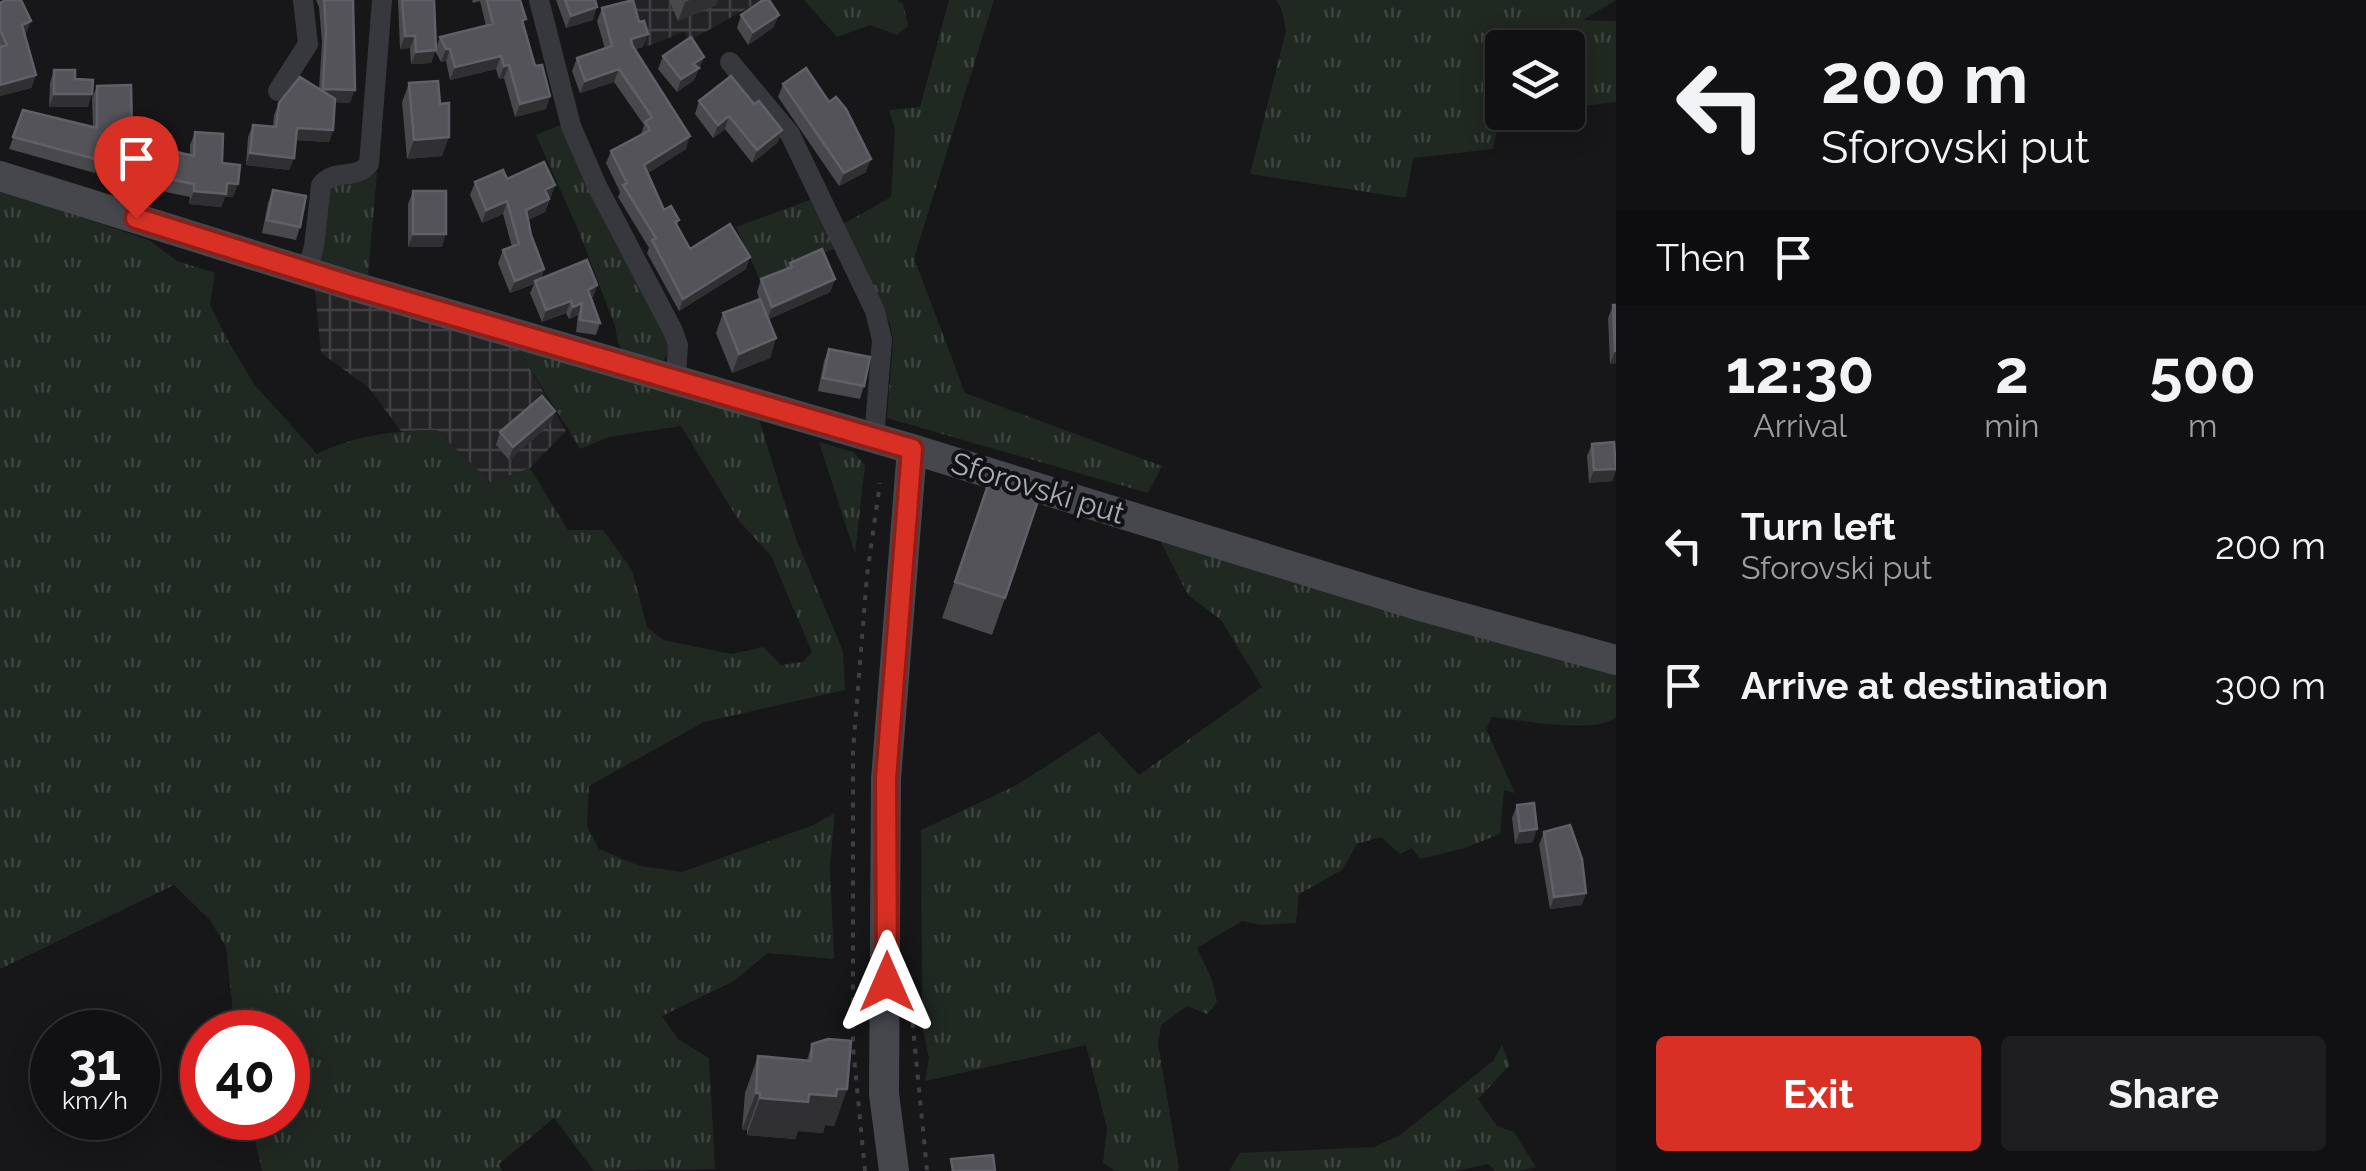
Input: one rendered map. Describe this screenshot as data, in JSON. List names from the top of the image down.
{
  "streets": {
    "street": ["Sforovski put"]
  },
  "page": {
    "turn": ["200 m", "Sforovski put"],
    "then": "Then",
    "eta": [
      "12:30",
      "Arrival",
      "2",
      "min",
      "500",
      "m"
    ],
    "list": [
      {
        "name": "Turn left",
        "note": "Sforovski put",
        "value": "200 m"
      },
      {
        "name": "Arrive at destination",
        "value": "300 m"
      }
    ],
    "speed": "31 km/h",
    "limit": "40",
    "buttons": ["Exit", "Share"]
  }
}
